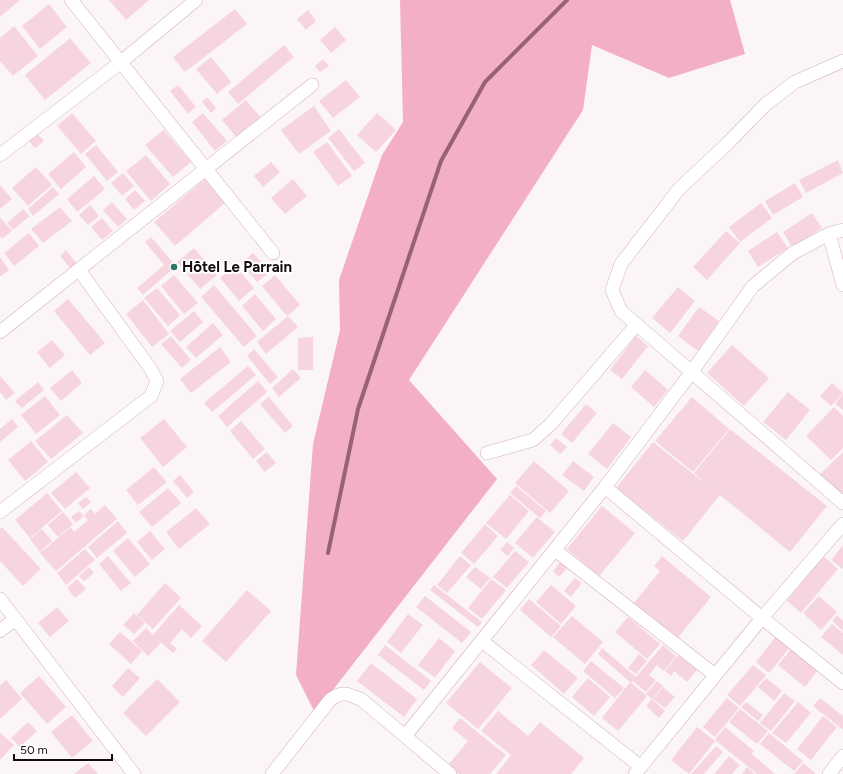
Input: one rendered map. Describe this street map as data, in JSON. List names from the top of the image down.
{
  "places": ["Hôtel Le Parrain"],
  "scale_bar": "50 m"
}
